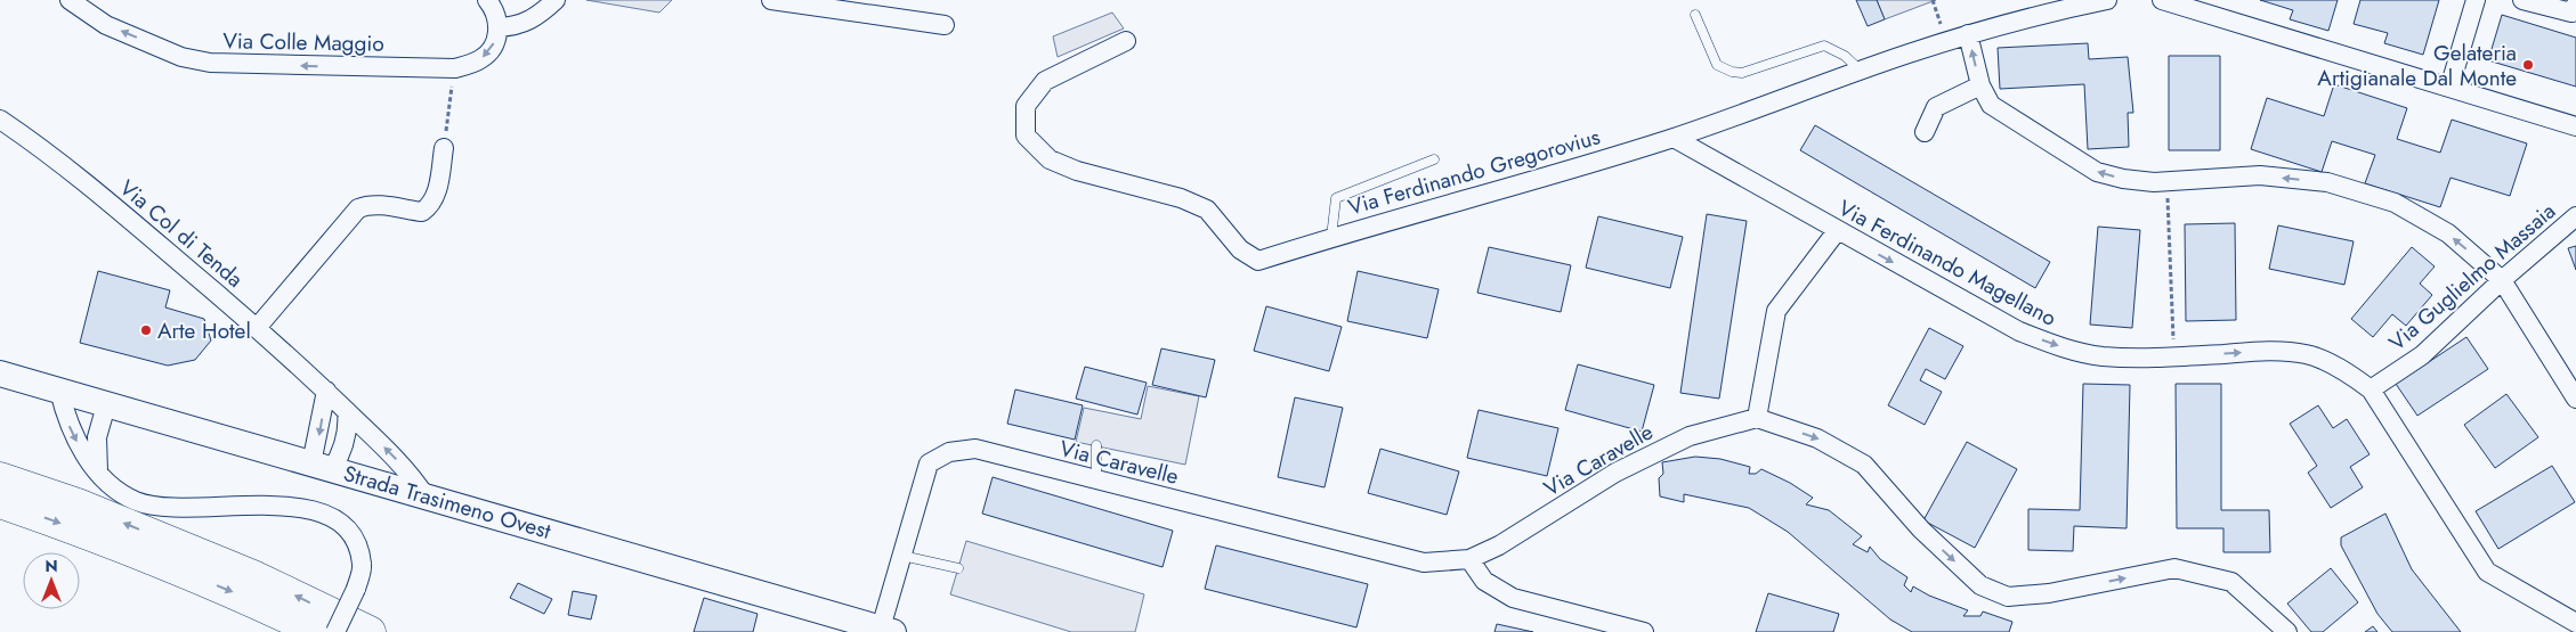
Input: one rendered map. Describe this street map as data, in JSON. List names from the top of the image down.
{
  "streets": {
    "main road": ["Strada Trasimeno Ovest"],
    "street": [
      "Via Colle Maggio",
      "Via Ferdinando Gregorovius",
      "Via Col di Tenda",
      "Via Ferdinando Magellano",
      "Via Guglielmo Massaia",
      "Via Caravelle"
    ]
  },
  "crossings": [
    ["Via Ferdinando Gregorovius", "Via Ferdinando Magellano"],
    ["Via Col di Tenda", "Strada Trasimeno Ovest"],
    ["Via Ferdinando Magellano", "Via Guglielmo Massaia"],
    ["Via Caravelle", "Strada Trasimeno Ovest"]
  ],
  "one_way": ["Via Colle Maggio", "Via Ferdinando Magellano"],
  "places": ["Gelateria Artigianale Dal Monte", "Arte Hotel"],
  "north": "top"
}
